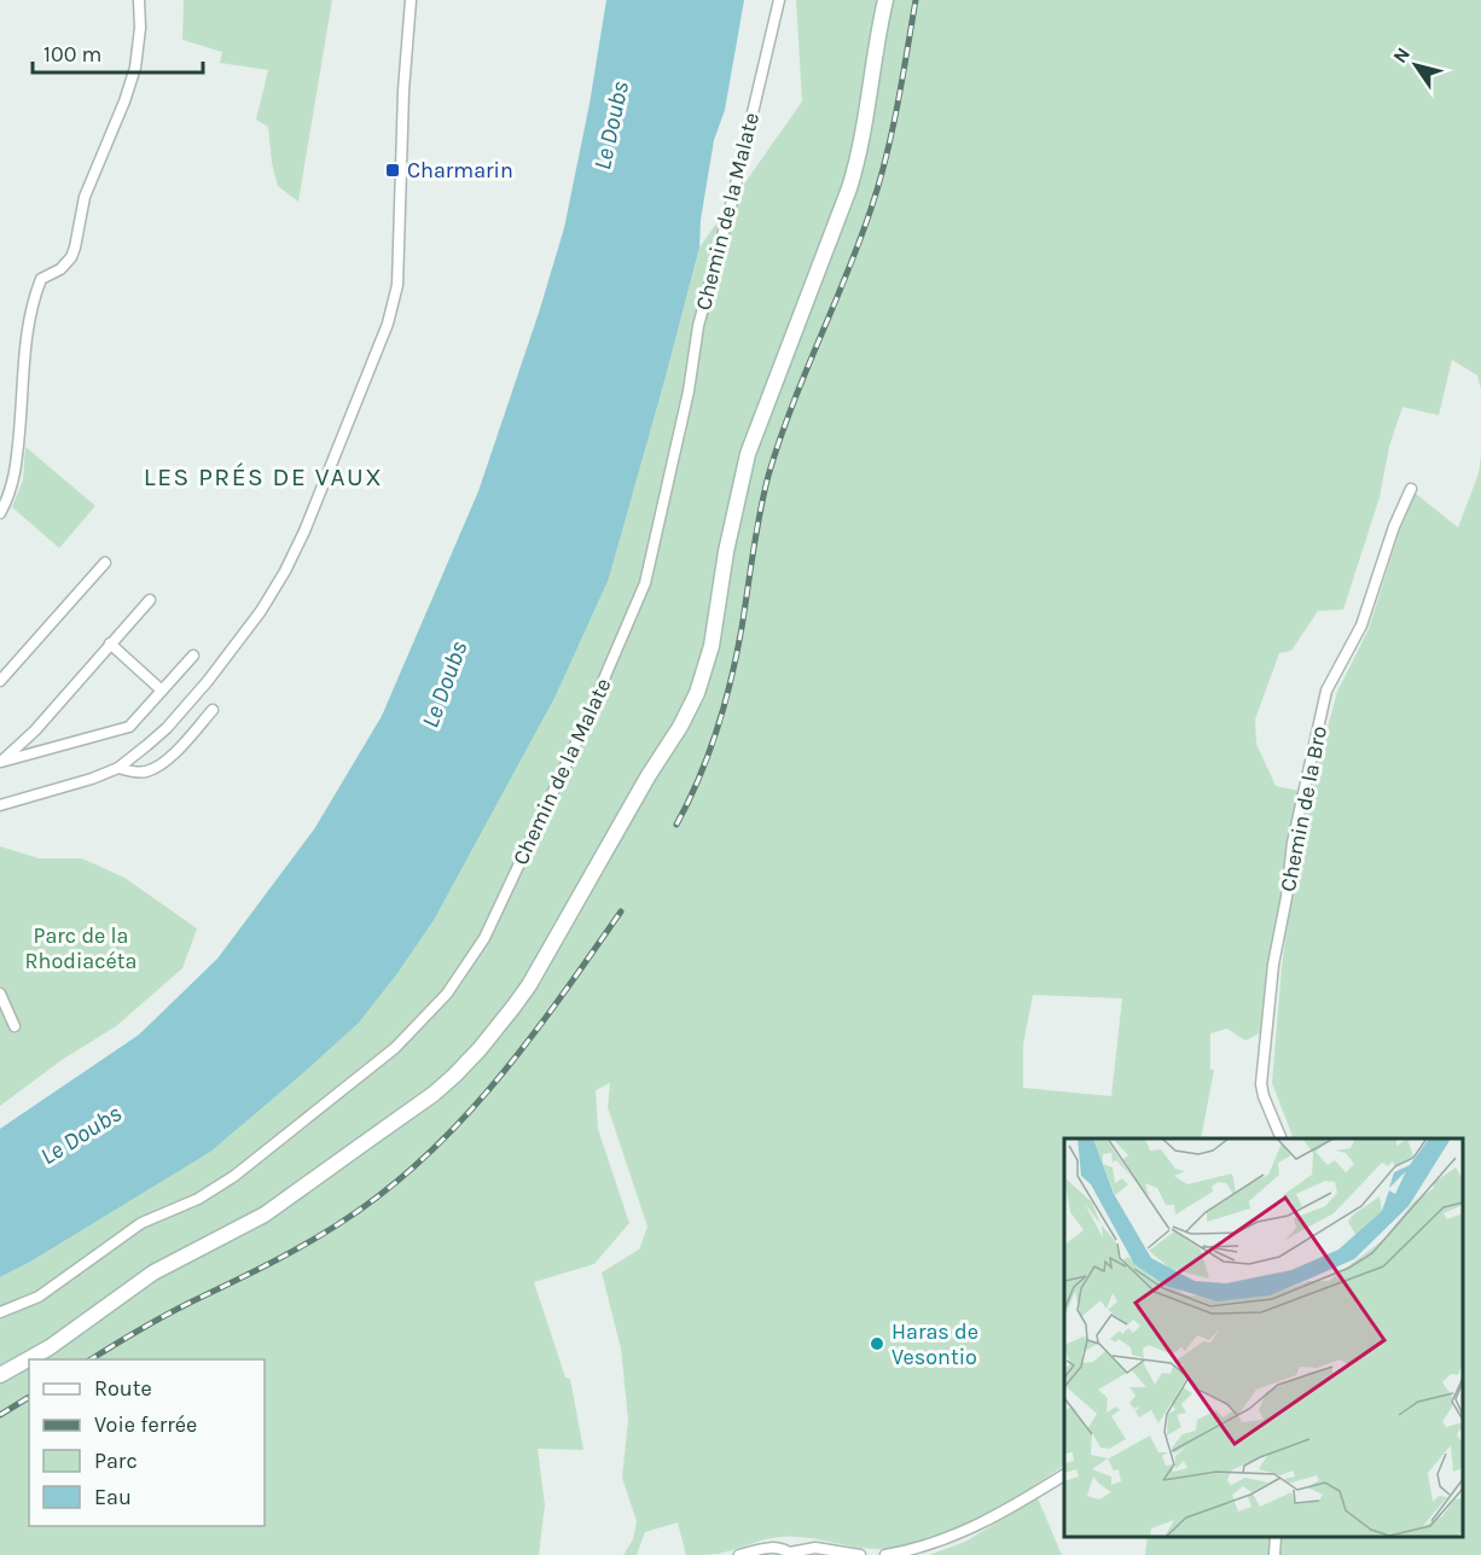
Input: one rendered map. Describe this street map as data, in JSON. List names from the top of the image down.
{
  "streets": {
    "street": ["Chemin de la Malate", "Chemin de la Bro"]
  },
  "districts": ["LES PRÉS DE VAUX"],
  "water": ["Le Doubs"],
  "parks": ["Parc de la Rhodiacéta"],
  "places": {
    "transit": ["Charmarin"],
    "other": ["Haras de Vesontio"]
  },
  "legend": [
    "Route",
    "Voie ferrée",
    "Parc",
    "Eau"
  ],
  "scale_bar": "100 m",
  "north": "top left"
}
